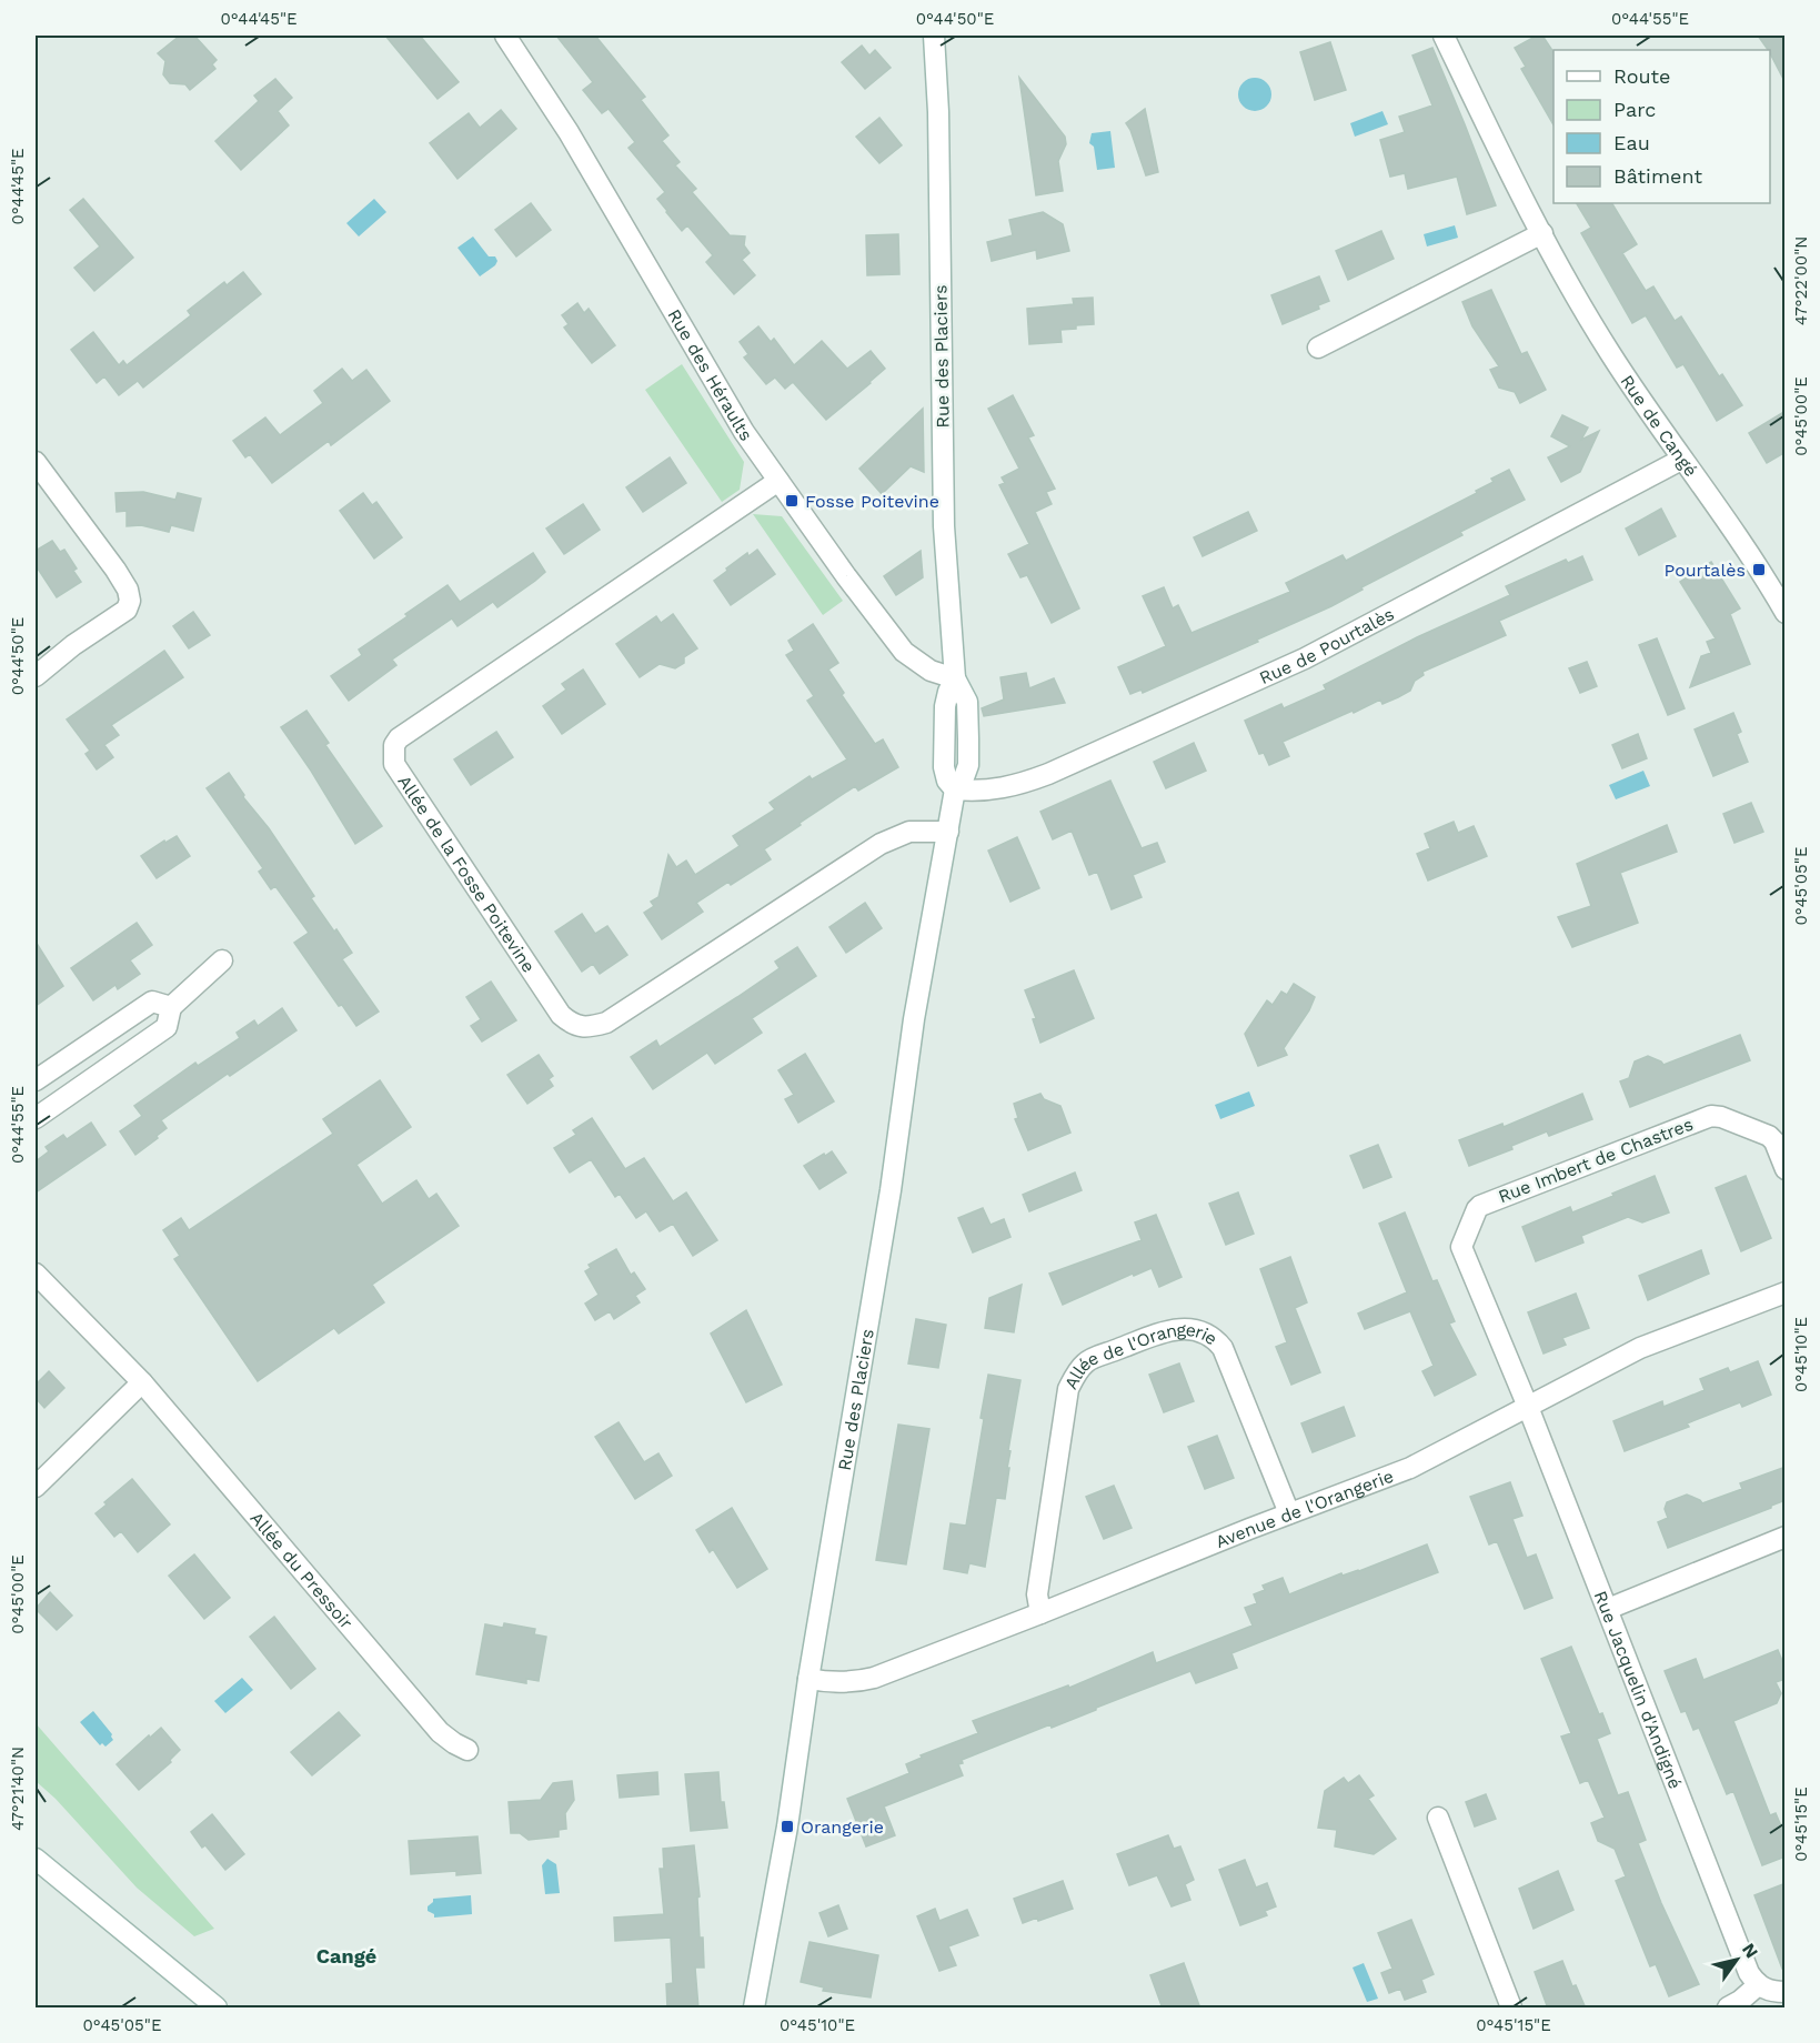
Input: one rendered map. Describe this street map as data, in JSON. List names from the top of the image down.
{
  "streets": {
    "street": [
      "Rue des Placiers",
      "Rue des Héraults",
      "Rue de Cangé",
      "Rue de Pourtalès",
      "Allée de la Fosse Poitevine",
      "Rue Imbert de Chastres",
      "Allée de l'Orangerie",
      "Avenue de l'Orangerie",
      "Allée du Pressoir",
      "Rue Jacquelin d'Andigné"
    ]
  },
  "crossings": [
    ["Rue des Placiers", "Rue des Héraults"],
    ["Rue des Placiers", "Rue de Pourtalès"],
    ["Rue des Placiers", "Allée de la Fosse Poitevine"],
    ["Rue des Placiers", "Avenue de l'Orangerie"],
    ["Rue des Héraults", "Allée de la Fosse Poitevine"],
    ["Rue de Cangé", "Rue de Pourtalès"],
    ["Rue Imbert de Chastres", "Avenue de l'Orangerie"],
    ["Rue Imbert de Chastres", "Rue Jacquelin d'Andigné"],
    ["Allée de l'Orangerie", "Avenue de l'Orangerie"],
    ["Avenue de l'Orangerie", "Rue Jacquelin d'Andigné"]
  ],
  "districts": ["Cangé"],
  "places": {
    "transit": ["Fosse Poitevine", "Pourtalès", "Orangerie"]
  },
  "legend": [
    "Route",
    "Parc",
    "Eau",
    "Bâtiment"
  ],
  "north": "top right",
  "coordinates": [
    "0°44'45\"E",
    "0°44'50\"E",
    "0°44'55\"E",
    "47°22'00\"N",
    "0°45'00\"E",
    "0°45'05\"E",
    "0°45'10\"E",
    "47°21'40\"N",
    "0°45'15\"E"
  ]
}
